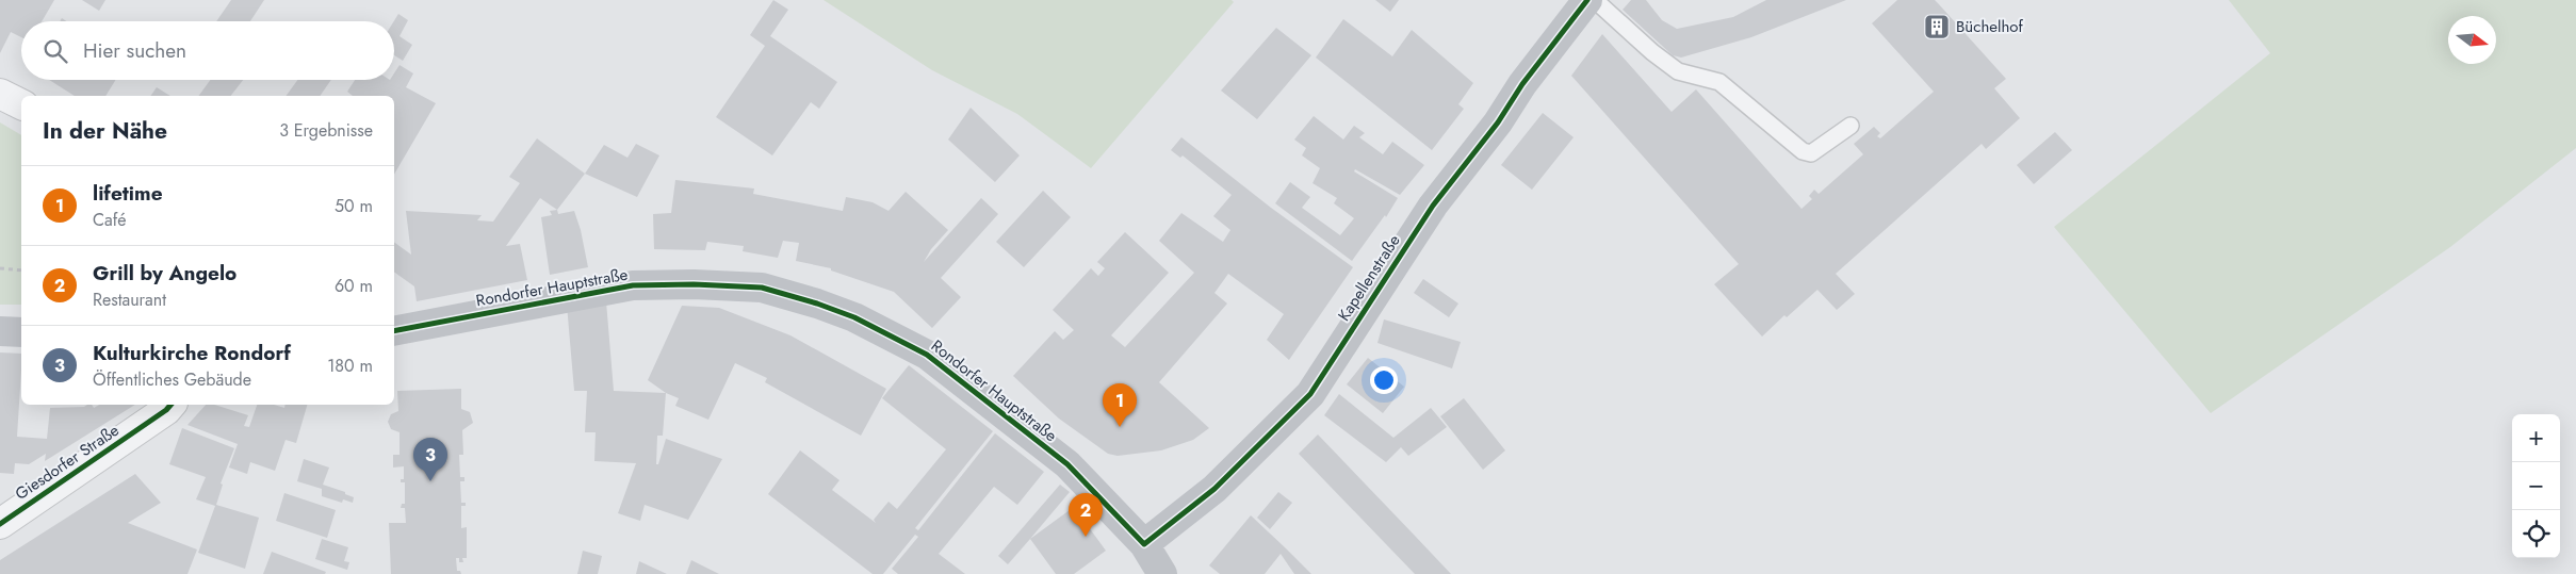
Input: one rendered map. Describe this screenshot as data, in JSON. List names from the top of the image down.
{
  "streets": {
    "street": ["Kapellenstraße", "Rondorfer Hauptstraße", "Giesdorfer Straße"]
  },
  "crossings": [
    ["Kapellenstraße", "Rondorfer Hauptstraße"]
  ],
  "places": {
    "building": ["Büchelhof"]
  },
  "north": "right",
  "page": {
    "search": "Hier suchen",
    "heading": ["In der Nähe", "3 Ergebnisse"],
    "list": [
      {
        "mark": "1",
        "name": "lifetime",
        "note": "Café",
        "value": "50 m"
      },
      {
        "mark": "2",
        "name": "Grill by Angelo",
        "note": "Restaurant",
        "value": "60 m"
      },
      {
        "mark": "3",
        "name": "Kulturkirche Rondorf",
        "note": "Öffentliches Gebäude",
        "value": "180 m"
      }
    ],
    "pins": ["1", "3", "2"],
    "map_buttons": ["+", "−"]
  }
}
